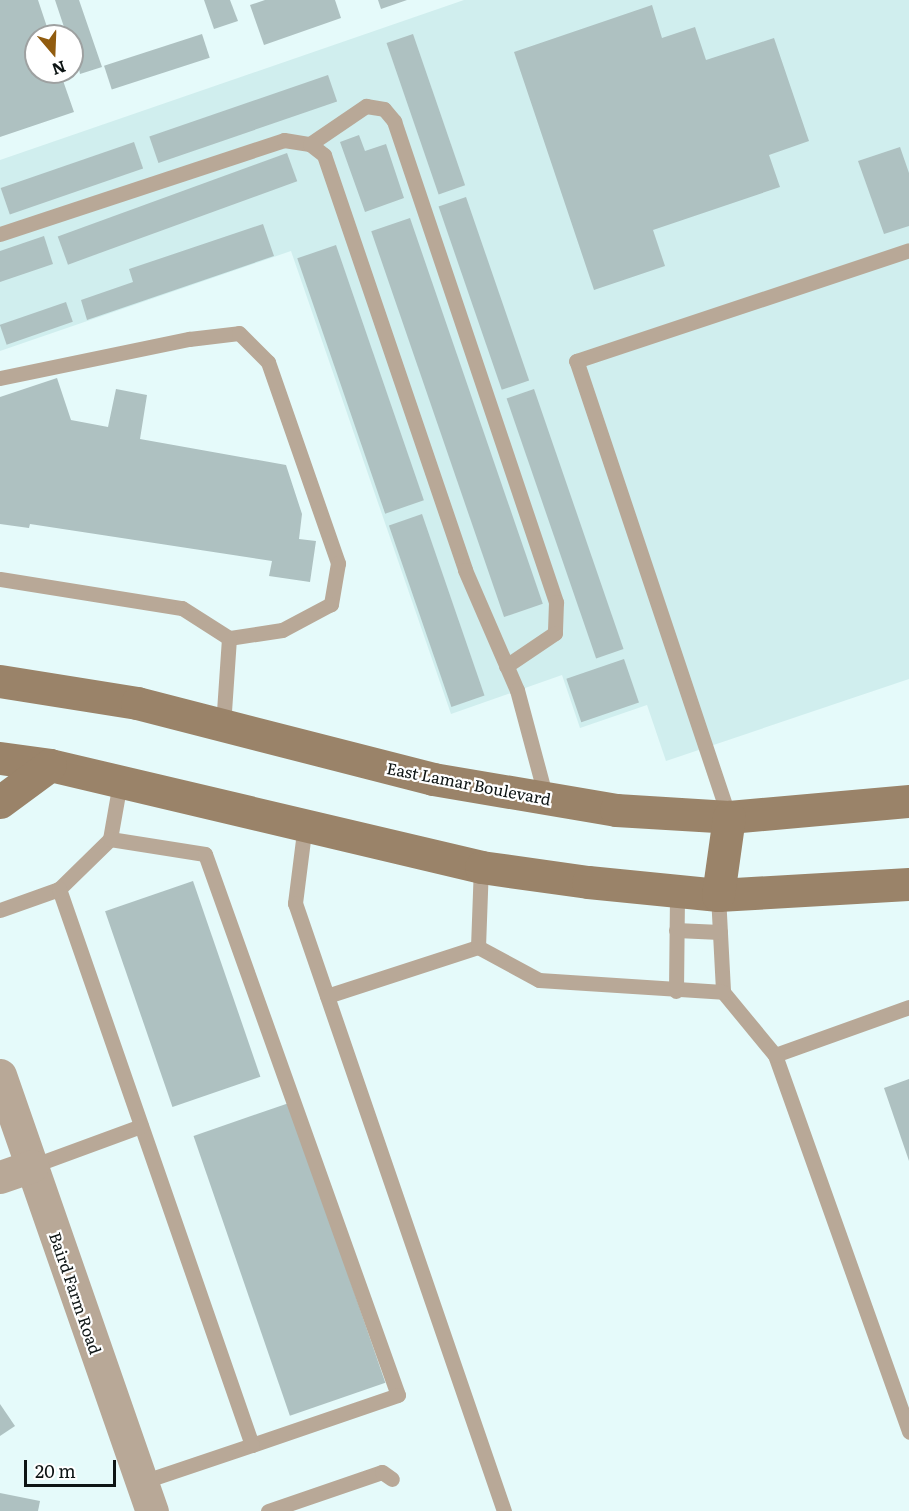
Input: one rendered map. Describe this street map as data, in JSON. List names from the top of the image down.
{
  "streets": {
    "main road": ["East Lamar Boulevard"],
    "street": ["Baird Farm Road"]
  },
  "scale_bar": "20 m",
  "north": "bottom"
}
